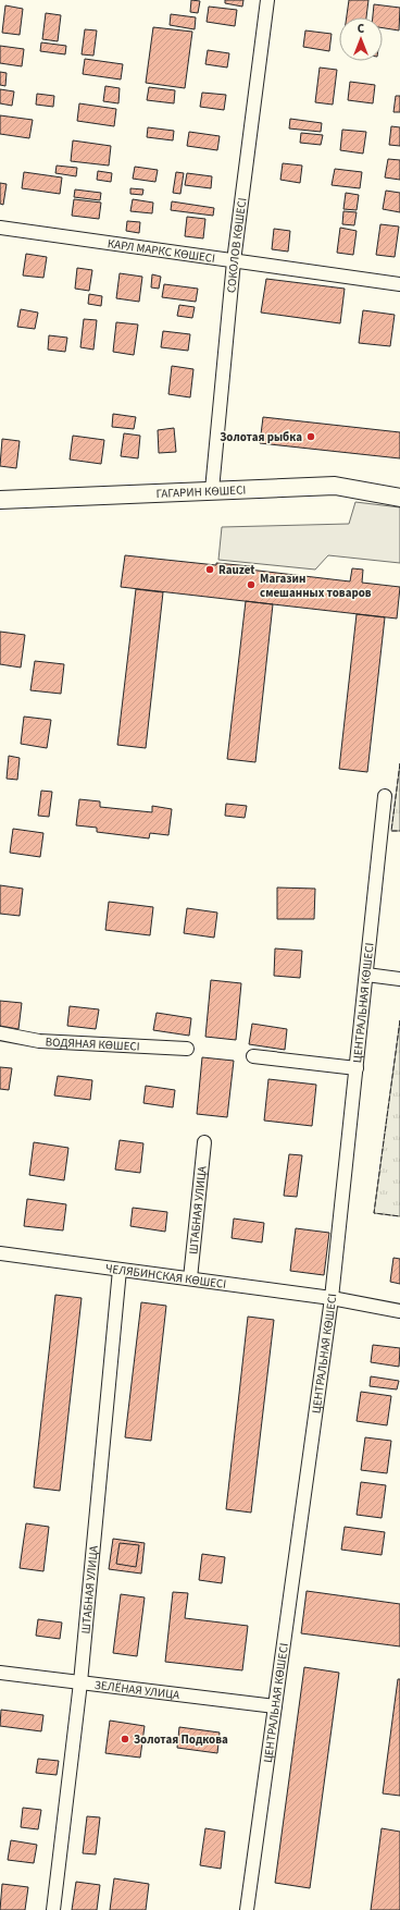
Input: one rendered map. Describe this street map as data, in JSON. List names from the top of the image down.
{
  "streets": {
    "street": [
      "СОКОЛОВ КӨШЕСІ",
      "КАРЛ МАРКС КӨШЕСІ",
      "ГАГАРИН КӨШЕСІ",
      "ЦЕНТРАЛЬНАЯ КӨШЕСІ",
      "ВОДЯНАЯ КӨШЕСІ",
      "ШТАБНАЯ УЛИЦА",
      "ЧЕЛЯБИНСКАЯ КӨШЕСІ",
      "ЗЕЛЁНАЯ УЛИЦА"
    ]
  },
  "crossings": [
    ["СОКОЛОВ КӨШЕСІ", "КАРЛ МАРКС КӨШЕСІ"],
    ["СОКОЛОВ КӨШЕСІ", "ГАГАРИН КӨШЕСІ"],
    ["ЦЕНТРАЛЬНАЯ КӨШЕСІ", "ЧЕЛЯБИНСКАЯ КӨШЕСІ"],
    ["ЦЕНТРАЛЬНАЯ КӨШЕСІ", "ЗЕЛЁНАЯ УЛИЦА"],
    ["ШТАБНАЯ УЛИЦА", "ЧЕЛЯБИНСКАЯ КӨШЕСІ"],
    ["ШТАБНАЯ УЛИЦА", "ЗЕЛЁНАЯ УЛИЦА"]
  ],
  "places": [
    "Золотая рыбка",
    "Rauzet",
    "Магазин смешанных товаров",
    "Золотая Подкова"
  ],
  "north": "top"
}
